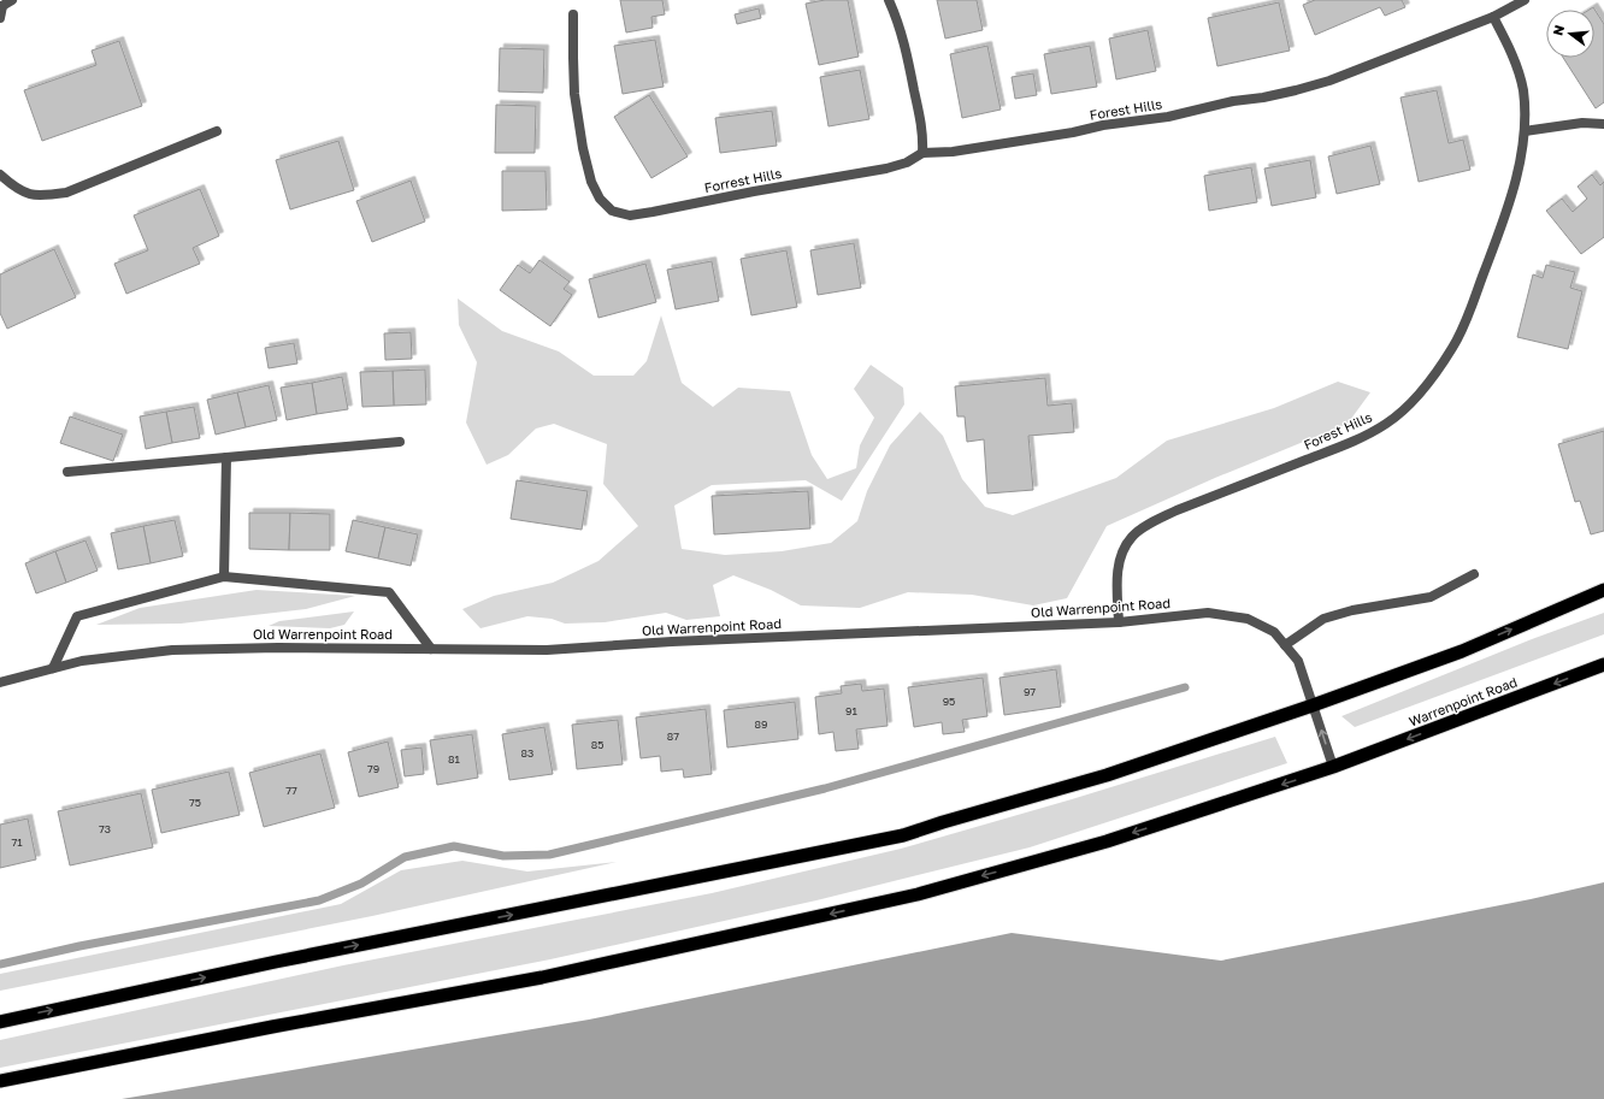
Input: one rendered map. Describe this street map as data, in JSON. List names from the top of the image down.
{
  "streets": {
    "highway": ["Warrenpoint Road"],
    "street": ["Forest Hills", "Forrest Hills", "Old Warrenpoint Road"]
  },
  "crossings": [
    ["Forest Hills", "Forrest Hills"],
    ["Forest Hills", "Old Warrenpoint Road"],
    ["Old Warrenpoint Road", "Warrenpoint Road"]
  ],
  "house_numbers": [
    "97",
    "95",
    "91",
    "89",
    "87",
    "85",
    "83",
    "81",
    "79",
    "77",
    "75",
    "73",
    "71"
  ],
  "north": "left"
}
